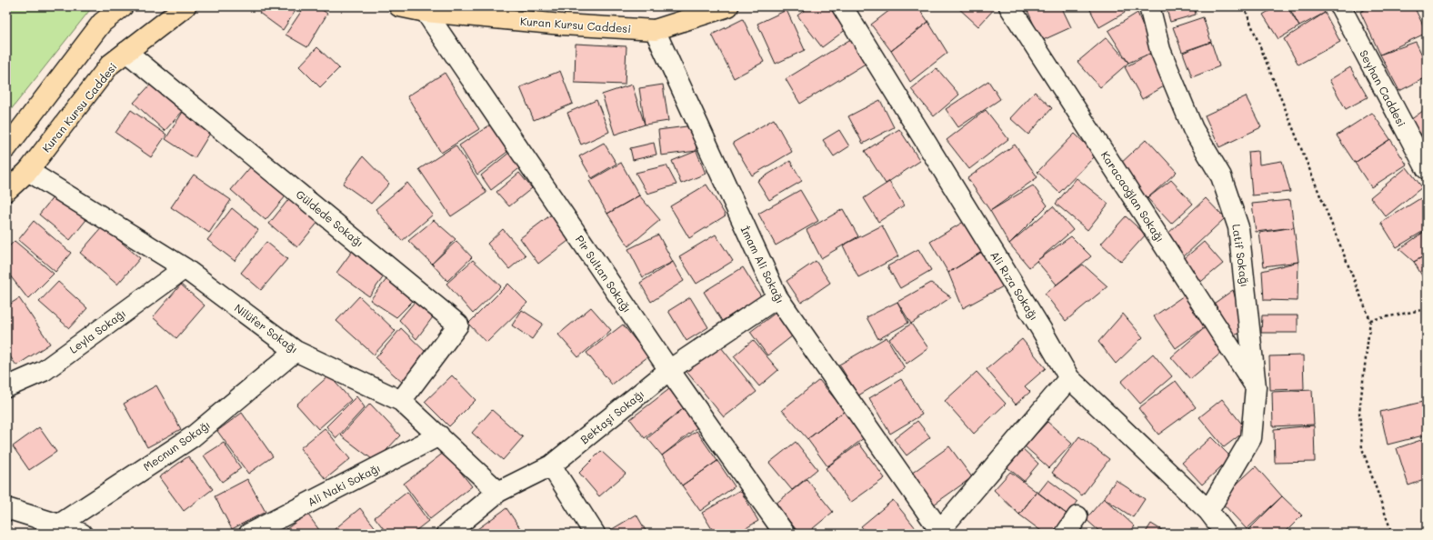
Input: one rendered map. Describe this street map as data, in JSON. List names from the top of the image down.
{
  "streets": {
    "main road": ["Kuran Kursu Caddesi"],
    "street": [
      "Seyhan Caddesi",
      "Karacaoğlan Sokağı",
      "Güldede Sokağı",
      "Latif Sokağı",
      "İmam Ali Sokağı",
      "Pir Sultan Sokağı",
      "Ali Rıza Sokağı",
      "Nilüfer Sokağı",
      "Leyla Sokağı",
      "Bektaşi Sokağı",
      "Mecnun Sokağı",
      "Ali Naki Sokağı"
    ]
  },
  "crossings": [
    ["Kuran Kursu Caddesi", "Güldede Sokağı"],
    ["Kuran Kursu Caddesi", "İmam Ali Sokağı"],
    ["Kuran Kursu Caddesi", "Pir Sultan Sokağı"],
    ["Kuran Kursu Caddesi", "Nilüfer Sokağı"],
    ["Karacaoğlan Sokağı", "Latif Sokağı"],
    ["Güldede Sokağı", "Nilüfer Sokağı"],
    ["Latif Sokağı", "Ali Rıza Sokağı"],
    ["İmam Ali Sokağı", "Bektaşi Sokağı"],
    ["Pir Sultan Sokağı", "Bektaşi Sokağı"],
    ["Nilüfer Sokağı", "Leyla Sokağı"],
    ["Nilüfer Sokağı", "Bektaşi Sokağı"],
    ["Nilüfer Sokağı", "Mecnun Sokağı"],
    ["Nilüfer Sokağı", "Ali Naki Sokağı"]
  ]
}
